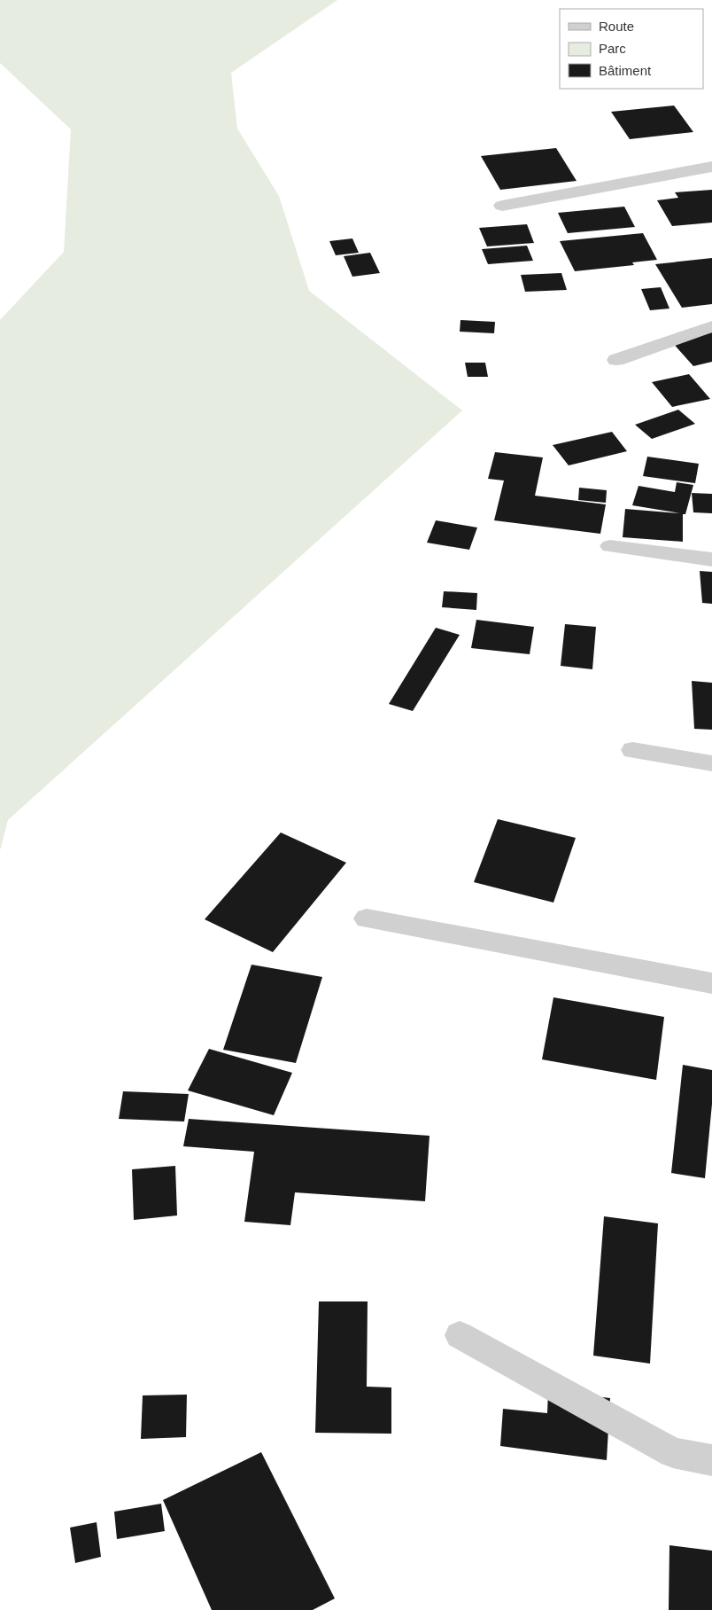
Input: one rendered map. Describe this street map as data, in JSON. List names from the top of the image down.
{
  "legend": ["Route", "Parc", "Bâtiment"]
}
